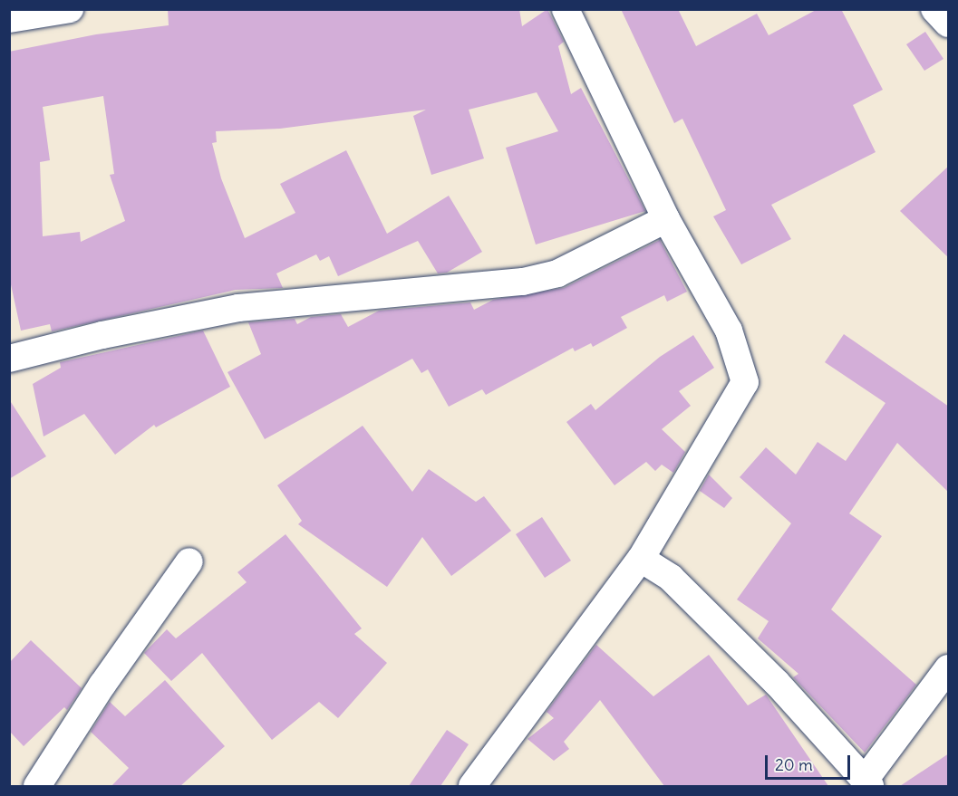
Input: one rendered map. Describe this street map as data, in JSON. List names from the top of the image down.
{
  "scale_bar": "20 m"
}
